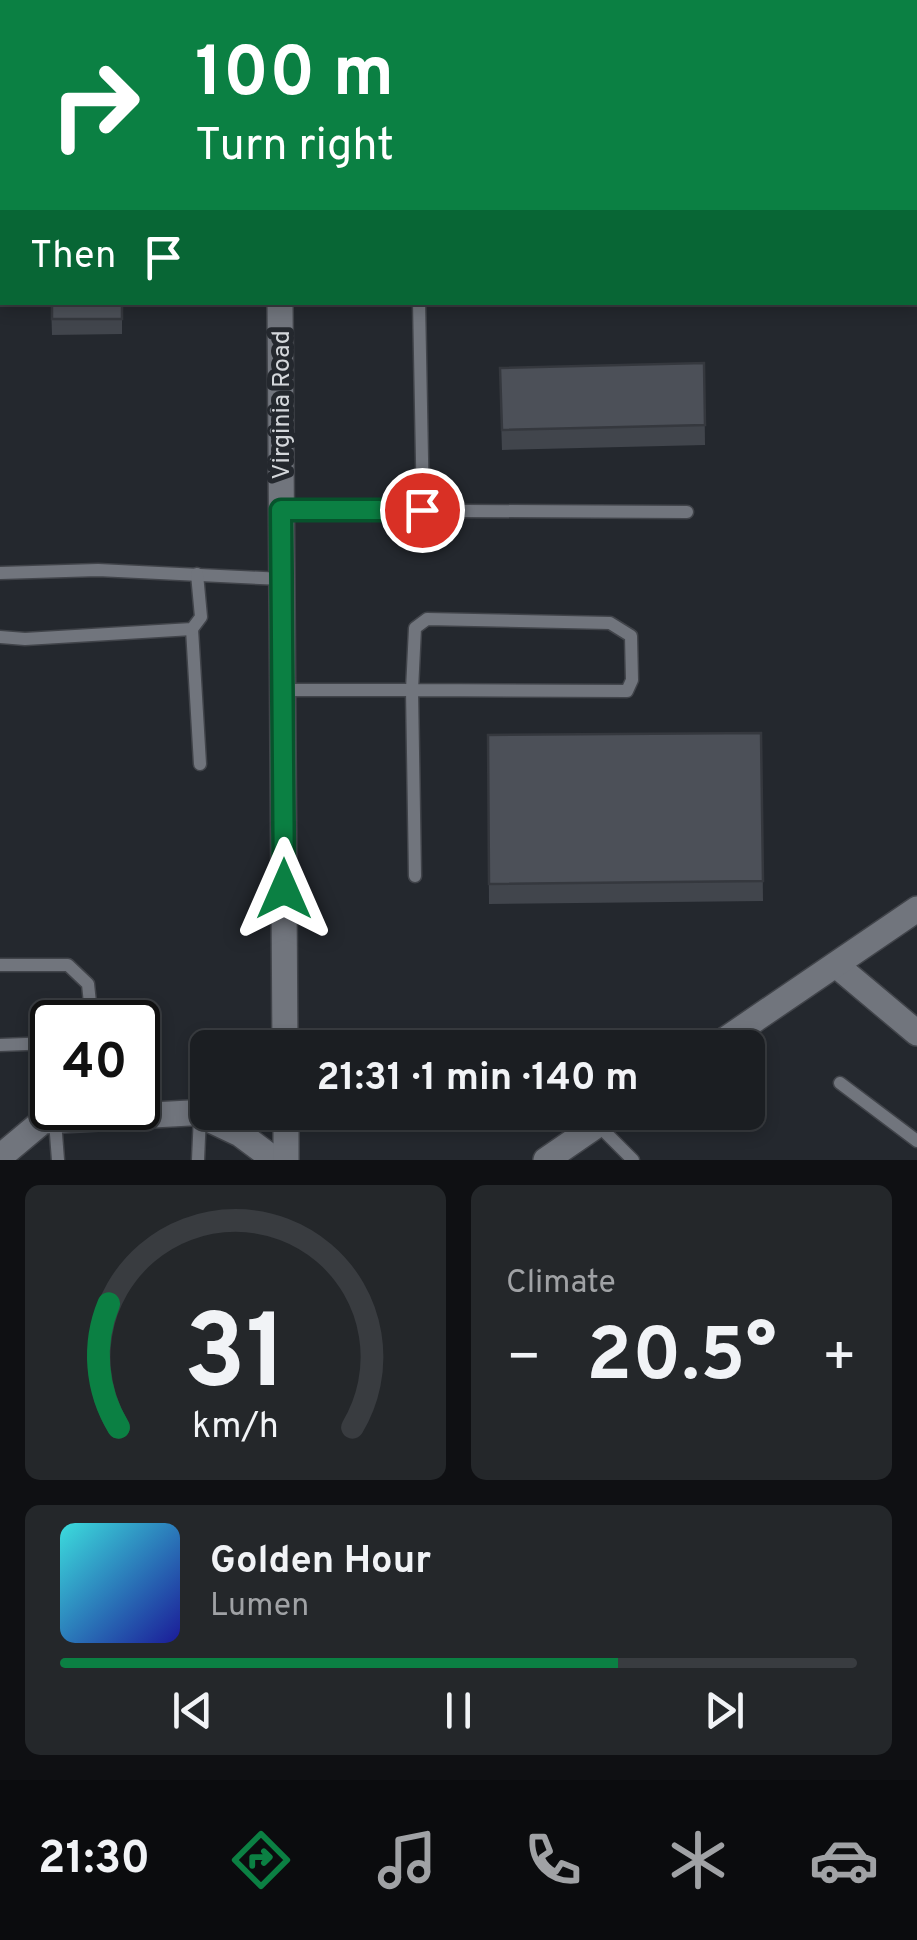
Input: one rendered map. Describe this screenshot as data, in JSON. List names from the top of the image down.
{
  "streets": {
    "street": ["Virginia Road"]
  },
  "page": {
    "turn": ["100 m", "Turn right"],
    "then": "Then",
    "limit": "40",
    "trip": "21:31 · 1 min · 140 m",
    "tile": "Climate",
    "heat": ["−", "20.5°", "+"],
    "song": ["Golden Hour", "Lumen"],
    "tabs": "21:30",
    "gauge": ["31", "km/h"]
  }
}
